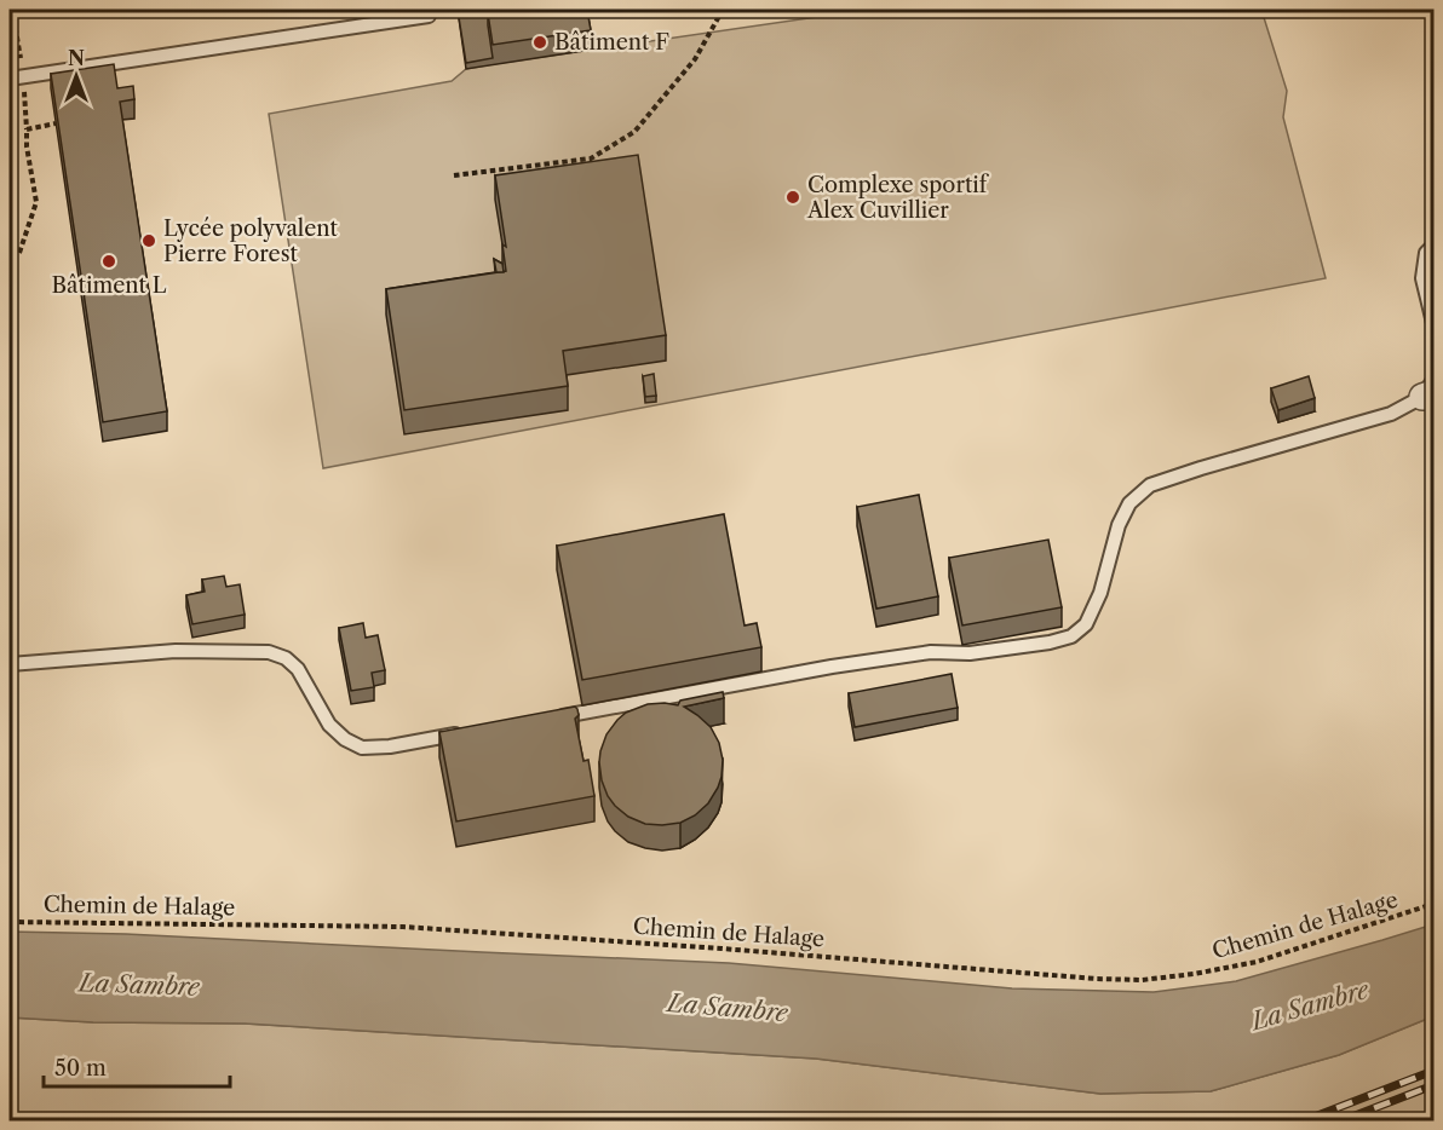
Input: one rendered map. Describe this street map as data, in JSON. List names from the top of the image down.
{
  "streets": {
    "path": ["Chemin de Halage"]
  },
  "water": ["La Sambre"],
  "places": [
    "Bâtiment F",
    "Complexe sportif Alex Cuvillier",
    "Lycée polyvalent Pierre Forest",
    "Bâtiment L"
  ],
  "scale_bar": "50 m",
  "north": "top"
}
